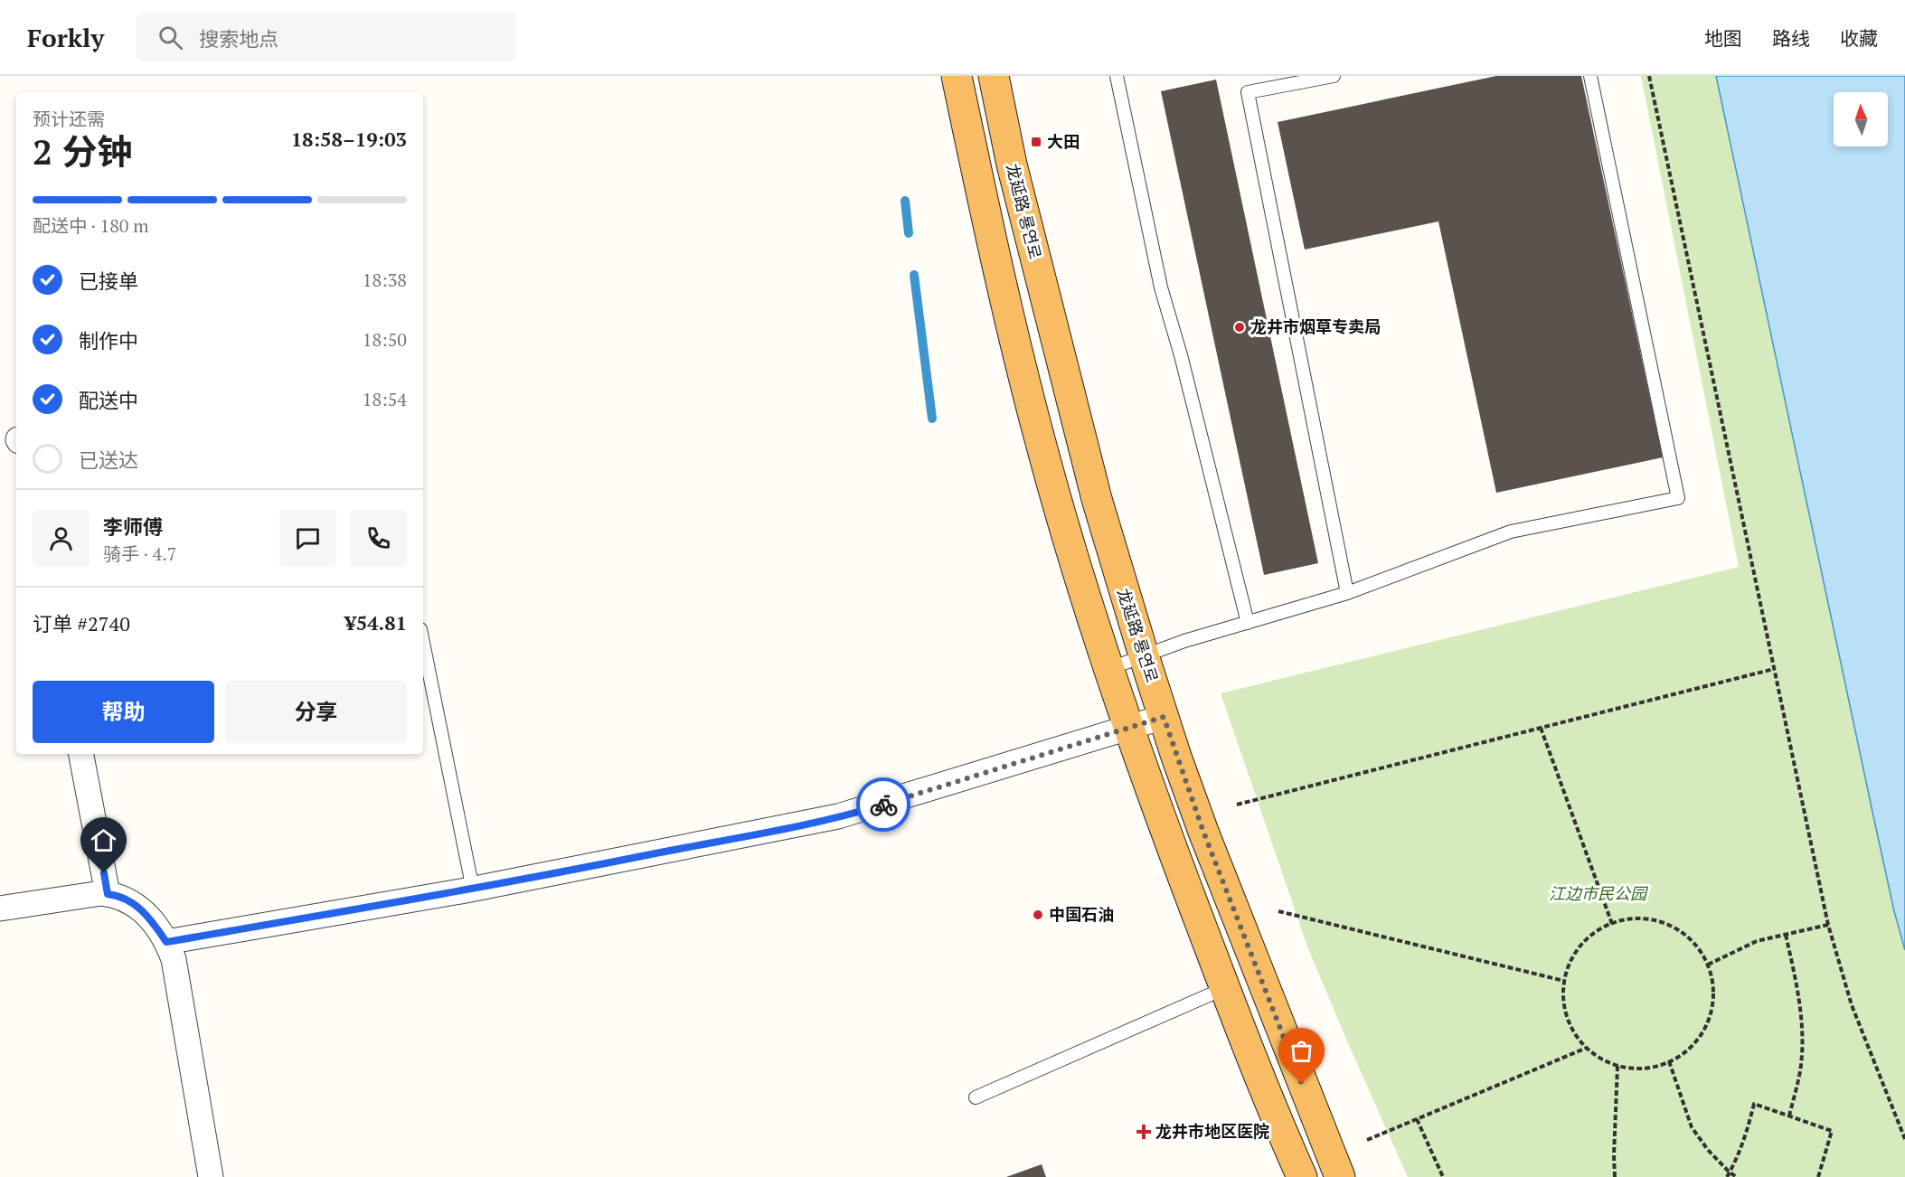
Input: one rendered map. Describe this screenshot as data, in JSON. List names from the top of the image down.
{
  "streets": {
    "highway": ["龙延路 룡연로"]
  },
  "parks": ["江边市民公园"],
  "places": {
    "transit": ["大田"],
    "other": ["龙井市烟草专卖局", "中国石油"],
    "health": ["龙井市地区医院"]
  },
  "north": "top",
  "page": {
    "header": "Forkly",
    "search": "搜索地点",
    "nav": ["地图", "路线", "收藏"],
    "heading": ["2 分钟", "预计还需", "18:58–19:03"],
    "panel": [
      "李师傅",
      "骑手 · 4.7",
      "订单 #2740",
      "¥54.81"
    ],
    "bar": "配送中 · 180 m",
    "list": [
      ["已接单", "18:38"],
      ["制作中", "18:50"],
      ["配送中", "18:54"],
      "已送达"
    ],
    "buttons": ["帮助", "分享"]
  }
}
